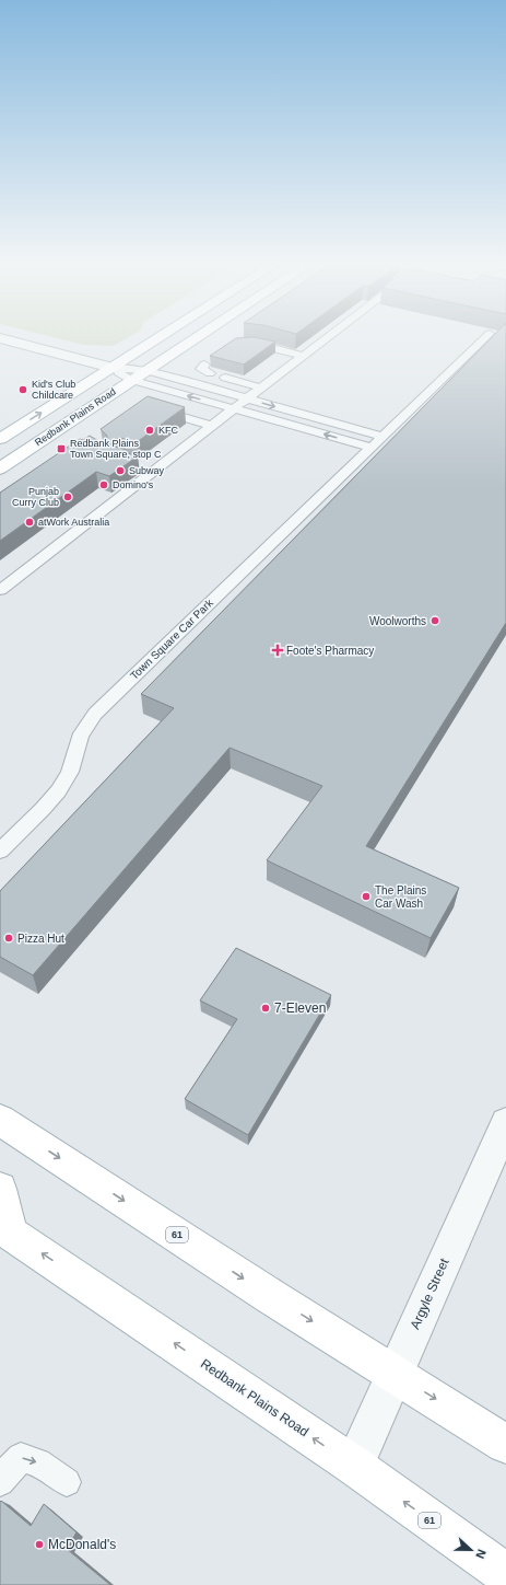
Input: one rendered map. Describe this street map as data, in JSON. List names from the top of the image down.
{
  "streets": {
    "main road": ["Redbank Plains Road", "61"],
    "street": ["Argyle Street"],
    "lane": ["Town Square Car Park"]
  },
  "crossings": [
    ["Redbank Plains Road", "Argyle Street"],
    ["61", "Argyle Street"]
  ],
  "places": {
    "other": [
      "Kid's Club Childcare",
      "KFC",
      "Subway",
      "Domino's",
      "Punjab Curry Club",
      "atWork Australia",
      "Woolworths",
      "The Plains Car Wash",
      "Pizza Hut",
      "7-Eleven",
      "McDonald's"
    ],
    "transit": ["Redbank Plains Town Square, stop C"],
    "health": ["Foote's Pharmacy"]
  },
  "north": "right"
}
